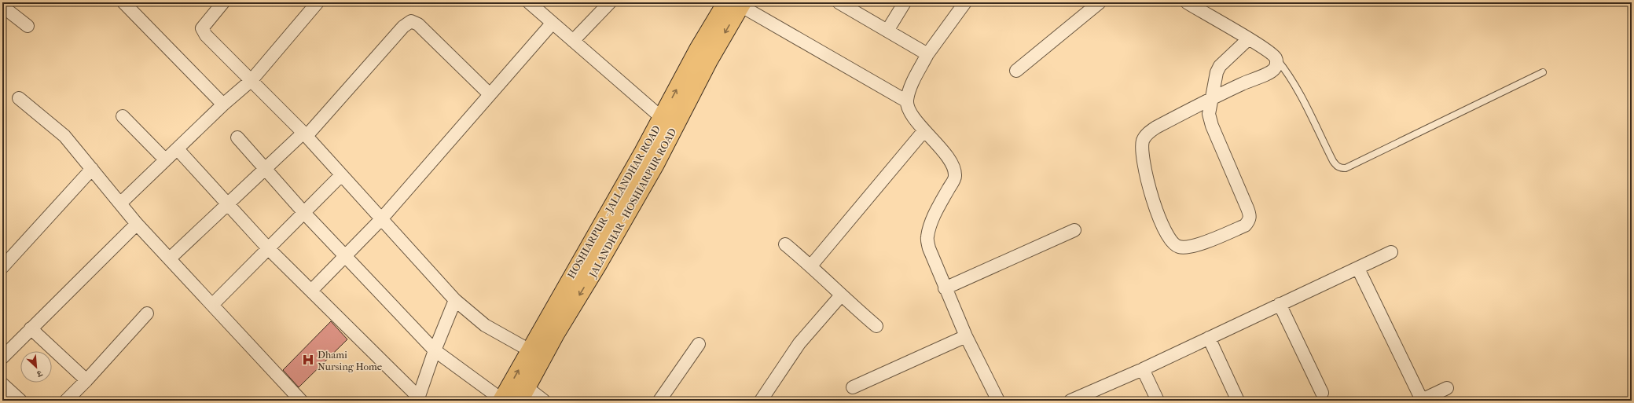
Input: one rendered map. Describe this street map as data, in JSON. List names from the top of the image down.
{
  "streets": {
    "highway": ["HOSHIARPUR - JALLANDHAR ROAD", "JALANDHAR - HOSHIARPUR ROAD"]
  },
  "crossings": [
    ["HOSHIARPUR - JALLANDHAR ROAD", "JALANDHAR - HOSHIARPUR ROAD"]
  ],
  "one_way": ["HOSHIARPUR - JALLANDHAR ROAD", "JALANDHAR - HOSHIARPUR ROAD"],
  "places": {
    "hospital": ["Dhami Nursing Home"]
  },
  "north": "bottom right"
}
